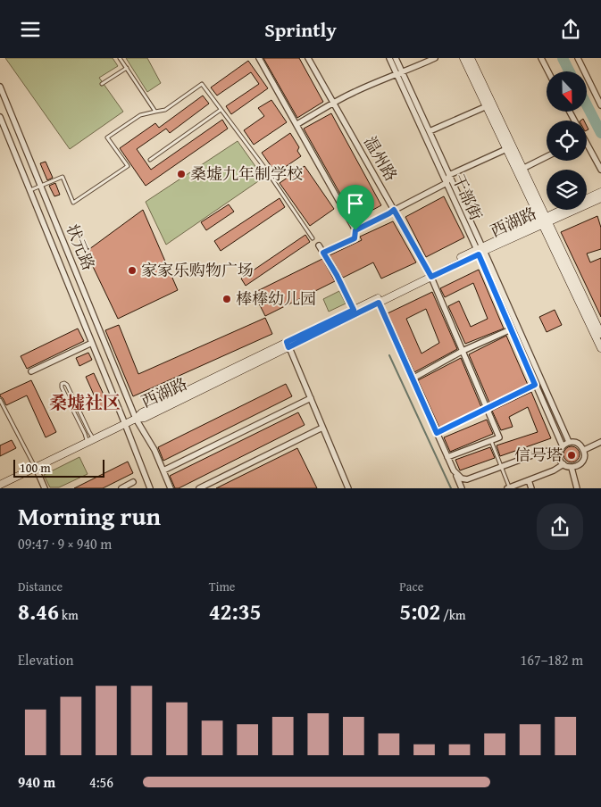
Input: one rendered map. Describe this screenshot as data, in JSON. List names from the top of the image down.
{
  "streets": {
    "main road": ["西湖路"],
    "street": ["温州路", "干部街", "状元路"]
  },
  "crossings": [
    ["温州路", "西湖路"],
    ["干部街", "西湖路"],
    ["西湖路", "状元路"]
  ],
  "districts": ["桑墟社区"],
  "places": [
    "桑墟九年制学校",
    "家家乐购物广场",
    "棒棒幼儿园",
    "信号塔"
  ],
  "scale_bar": "100 m",
  "north": "bottom",
  "page": {
    "header": "Sprintly",
    "scale": "100 m",
    "heading": ["Morning run", "09:47 · 9 × 940 m"],
    "stats": [
      ["Distance", "8.46 km"],
      ["Time", "42:35"],
      ["Pace", "5:02 /km"]
    ],
    "chart": ["Elevation", "167–182 m"],
    "list": [
      {
        "name": "940 m",
        "note": "4:56"
      }
    ]
  }
}
